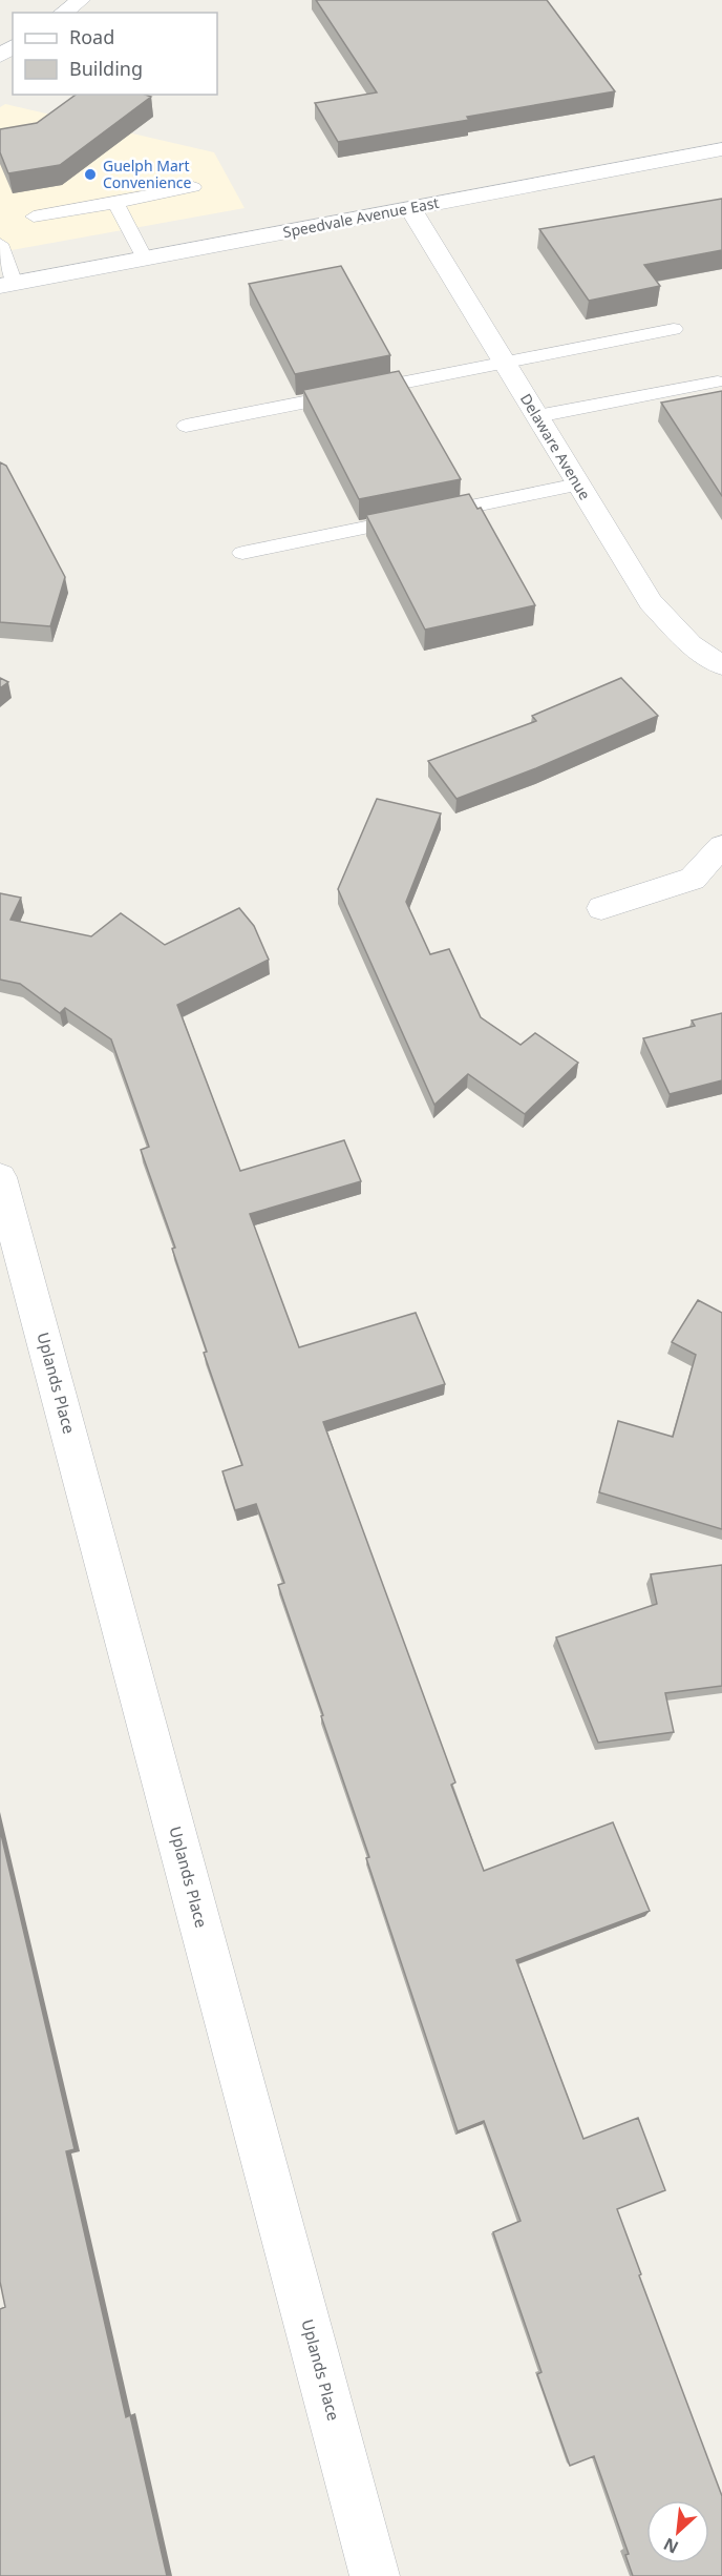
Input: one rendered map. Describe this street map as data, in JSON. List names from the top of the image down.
{
  "streets": {
    "street": ["Speedvale Avenue East", "Delaware Avenue", "Uplands Place"]
  },
  "crossings": [
    ["Speedvale Avenue East", "Delaware Avenue"]
  ],
  "places": ["Guelph Mart Convenience"],
  "legend": ["Road", "Building"],
  "north": "bottom left"
}
